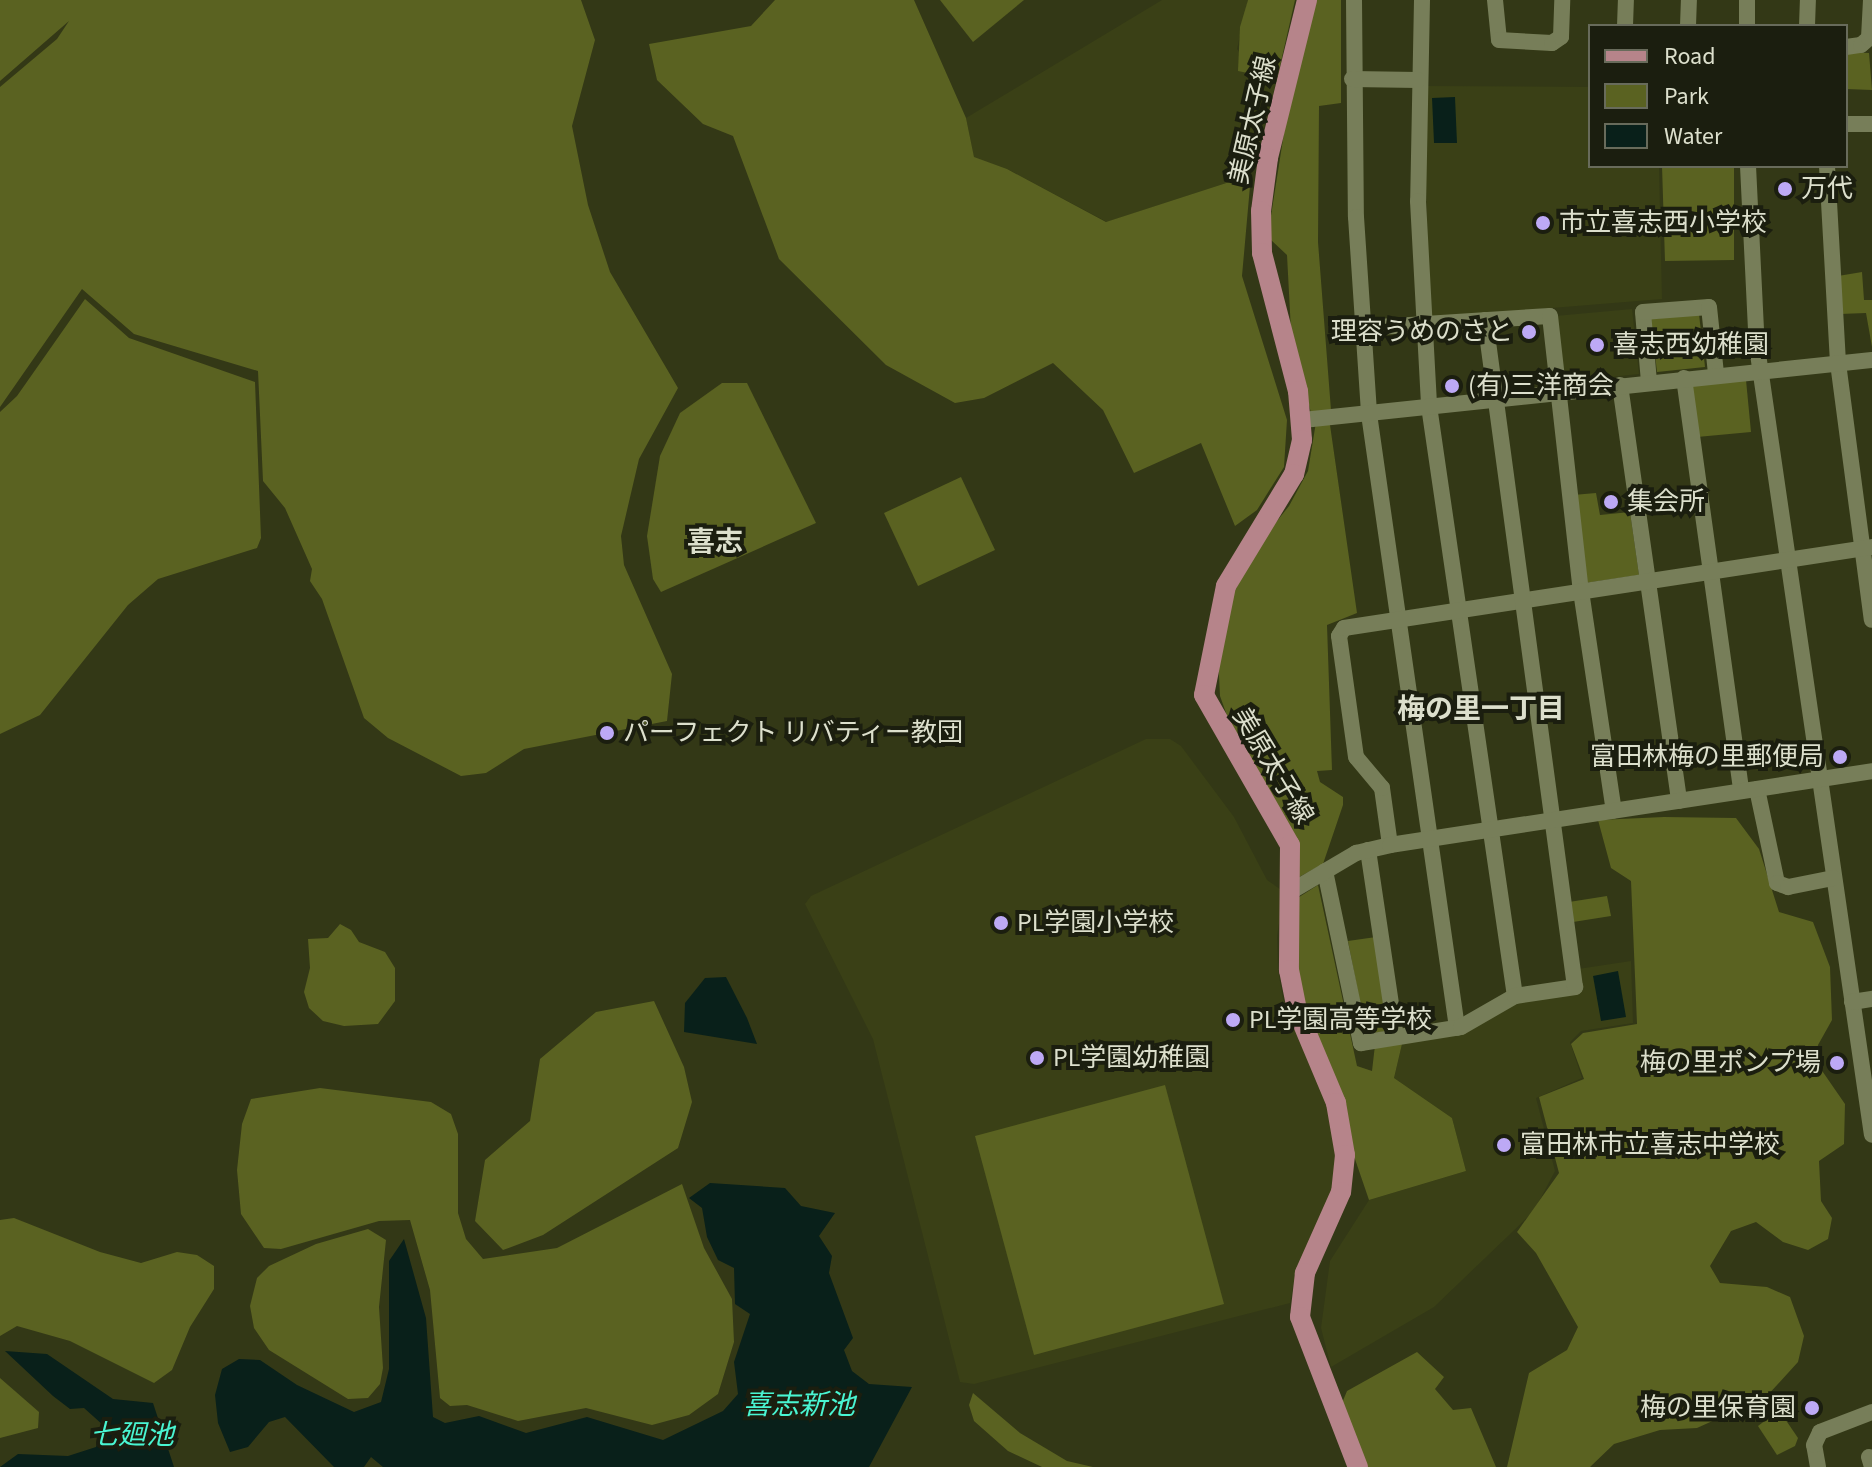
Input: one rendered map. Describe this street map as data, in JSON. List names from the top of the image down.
{
  "streets": {
    "main road": ["美原太子線"]
  },
  "districts": ["喜志", "梅の里一丁目"],
  "water": ["喜志新池", "七廻池"],
  "places": [
    "万代",
    "市立喜志西小学校",
    "理容うめのさと",
    "喜志西幼稚園",
    "(有)三洋商会",
    "集会所",
    "パーフェクト リバティー教団",
    "富田林梅の里郵便局",
    "PL学園小学校",
    "PL学園高等学校",
    "PL学園幼稚園",
    "梅の里ポンプ場",
    "富田林市立喜志中学校",
    "梅の里保育園"
  ],
  "legend": ["Road", "Park", "Water"]
}
